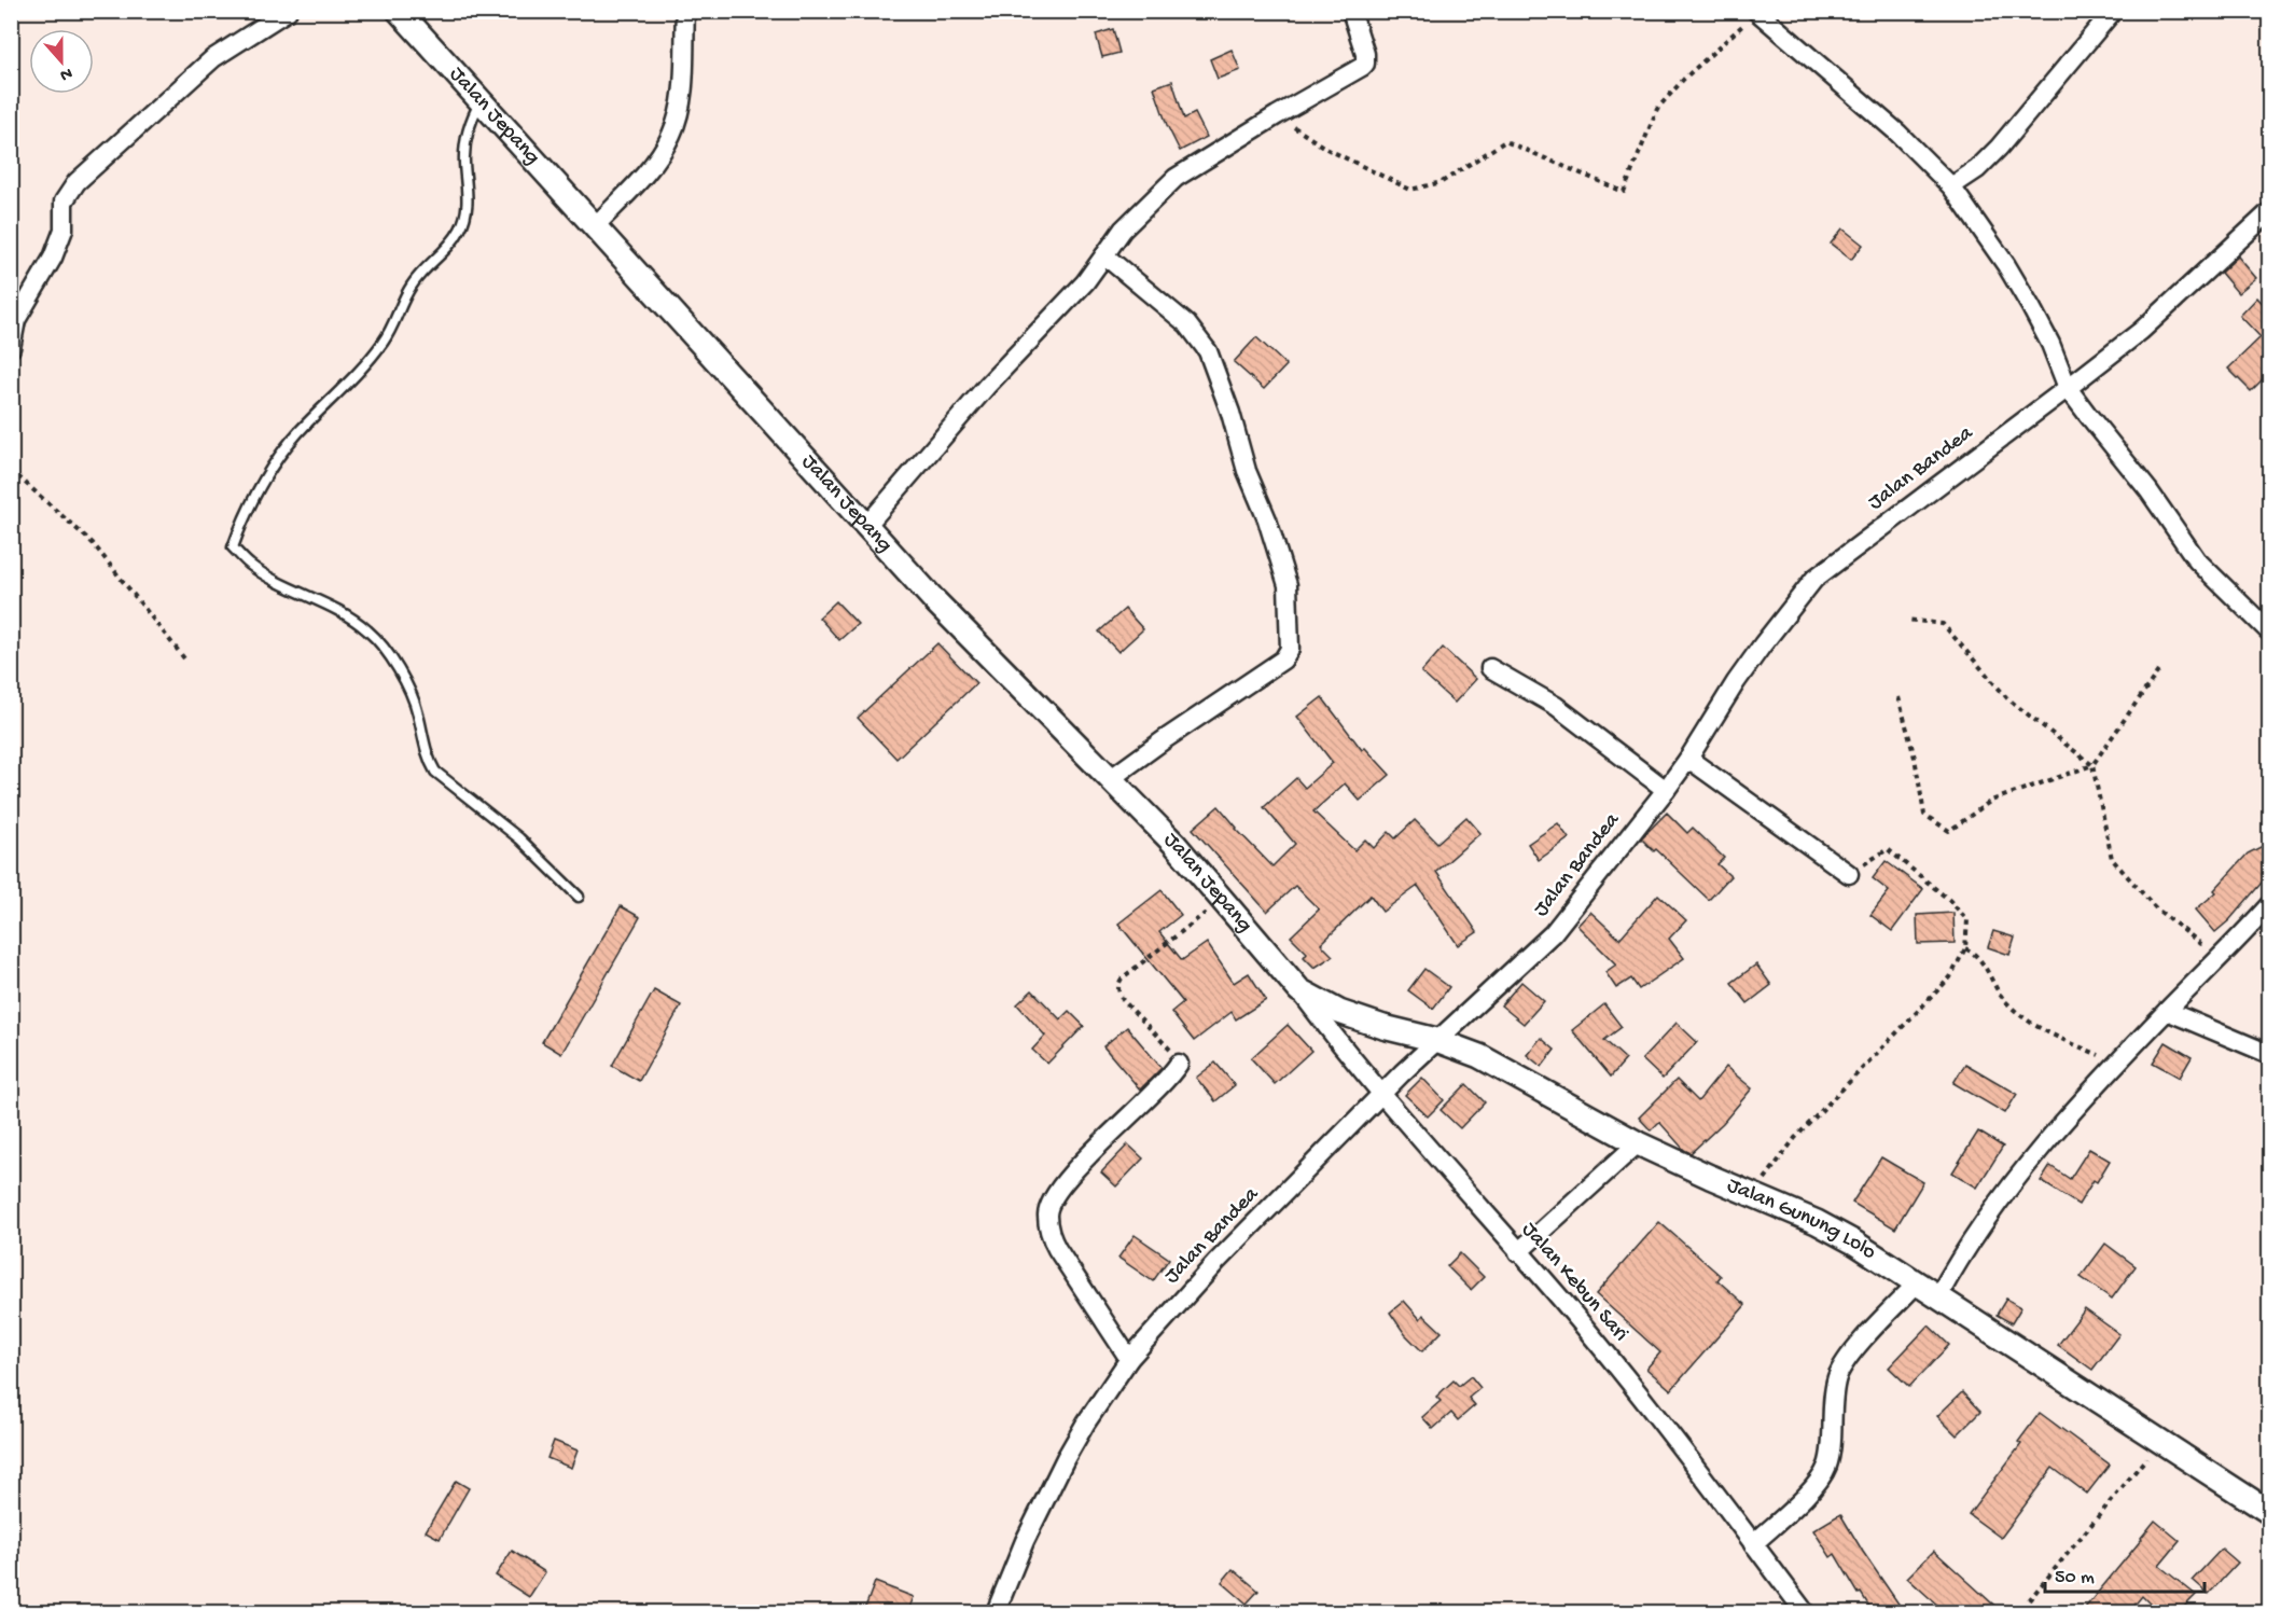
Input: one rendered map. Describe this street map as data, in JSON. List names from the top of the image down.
{
  "streets": {
    "street": [
      "Jalan Jepang",
      "Jalan Bandea",
      "Jalan Gunung Lolo",
      "Jalan Kebun Sari"
    ]
  },
  "crossings": [
    ["Jalan Jepang", "Jalan Gunung Lolo"],
    ["Jalan Jepang", "Jalan Kebun Sari"],
    ["Jalan Bandea", "Jalan Gunung Lolo"],
    ["Jalan Bandea", "Jalan Kebun Sari"],
    ["Jalan Gunung Lolo", "Jalan Kebun Sari"]
  ],
  "scale_bar": "50 m",
  "north": "bottom"
}
